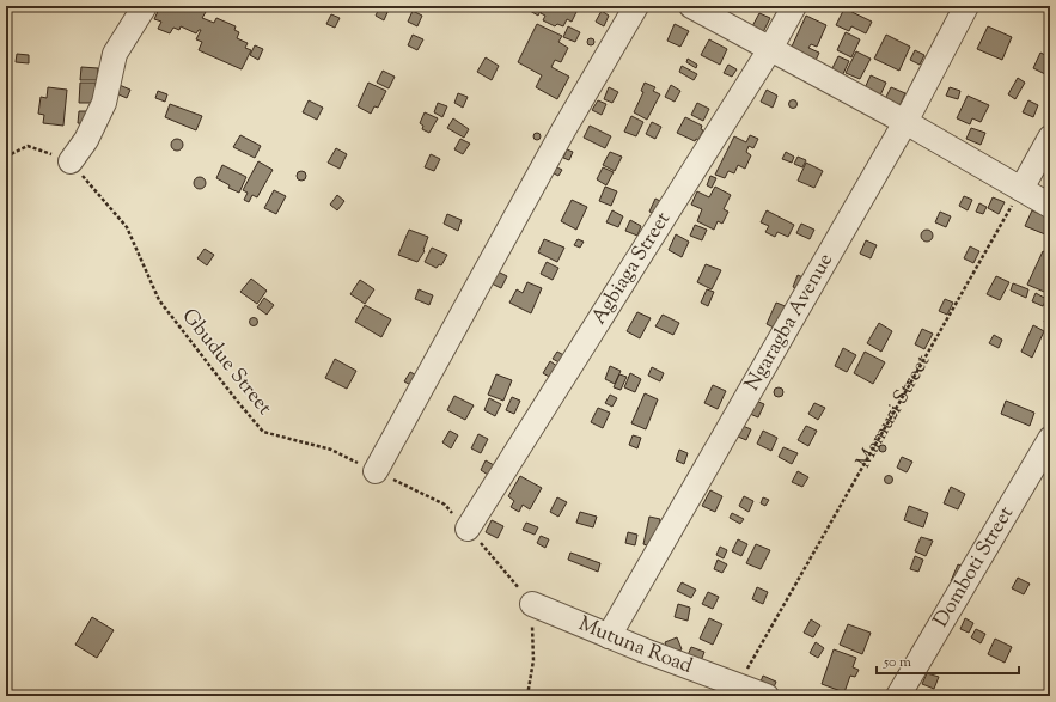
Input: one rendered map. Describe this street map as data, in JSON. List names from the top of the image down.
{
  "streets": {
    "street": [
      "Agbiaga Street",
      "Ngaragba Avenue",
      "Domboti Street",
      "Mutuna Road"
    ],
    "path": ["Gbudue Street", "Mamuzi Street"]
  },
  "crossings": [
    ["Agbiaga Street", "Gbudue Street"],
    ["Ngaragba Avenue", "Mutuna Road"],
    ["Gbudue Street", "Mutuna Road"],
    ["Mamuzi Street", "Mutuna Road"]
  ],
  "scale_bar": "50 m"
}
